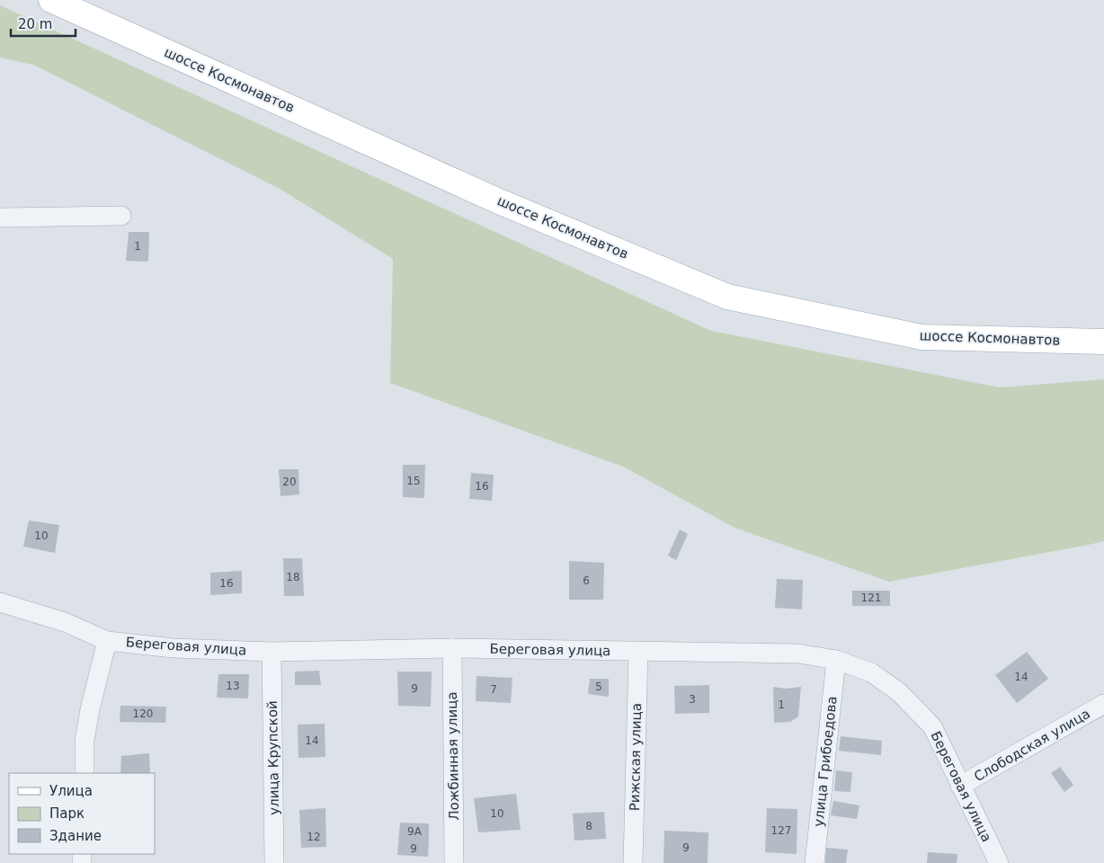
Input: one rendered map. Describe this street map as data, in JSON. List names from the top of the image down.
{
  "streets": {
    "main road": ["шоссе Космонавтов"],
    "street": [
      "Береговая улица",
      "Слободская улица",
      "Ложбинная улица",
      "Рижская улица",
      "улица Крупской",
      "улица Грибоедова"
    ]
  },
  "crossings": [
    ["Береговая улица", "Слободская улица"],
    ["Береговая улица", "Ложбинная улица"],
    ["Береговая улица", "Рижская улица"],
    ["Береговая улица", "улица Крупской"],
    ["Береговая улица", "улица Грибоедова"]
  ],
  "house_numbers": [
    "1",
    "15",
    "20",
    "16",
    "10",
    "18",
    "6",
    "16",
    "121",
    "14",
    "13",
    "5",
    "9",
    "7",
    "3",
    "1",
    "120",
    "14",
    "10",
    "8",
    "127",
    "9А",
    "12",
    "9",
    "9"
  ],
  "legend": ["Улица", "Парк", "Здание"],
  "scale_bar": "20 m"
}
